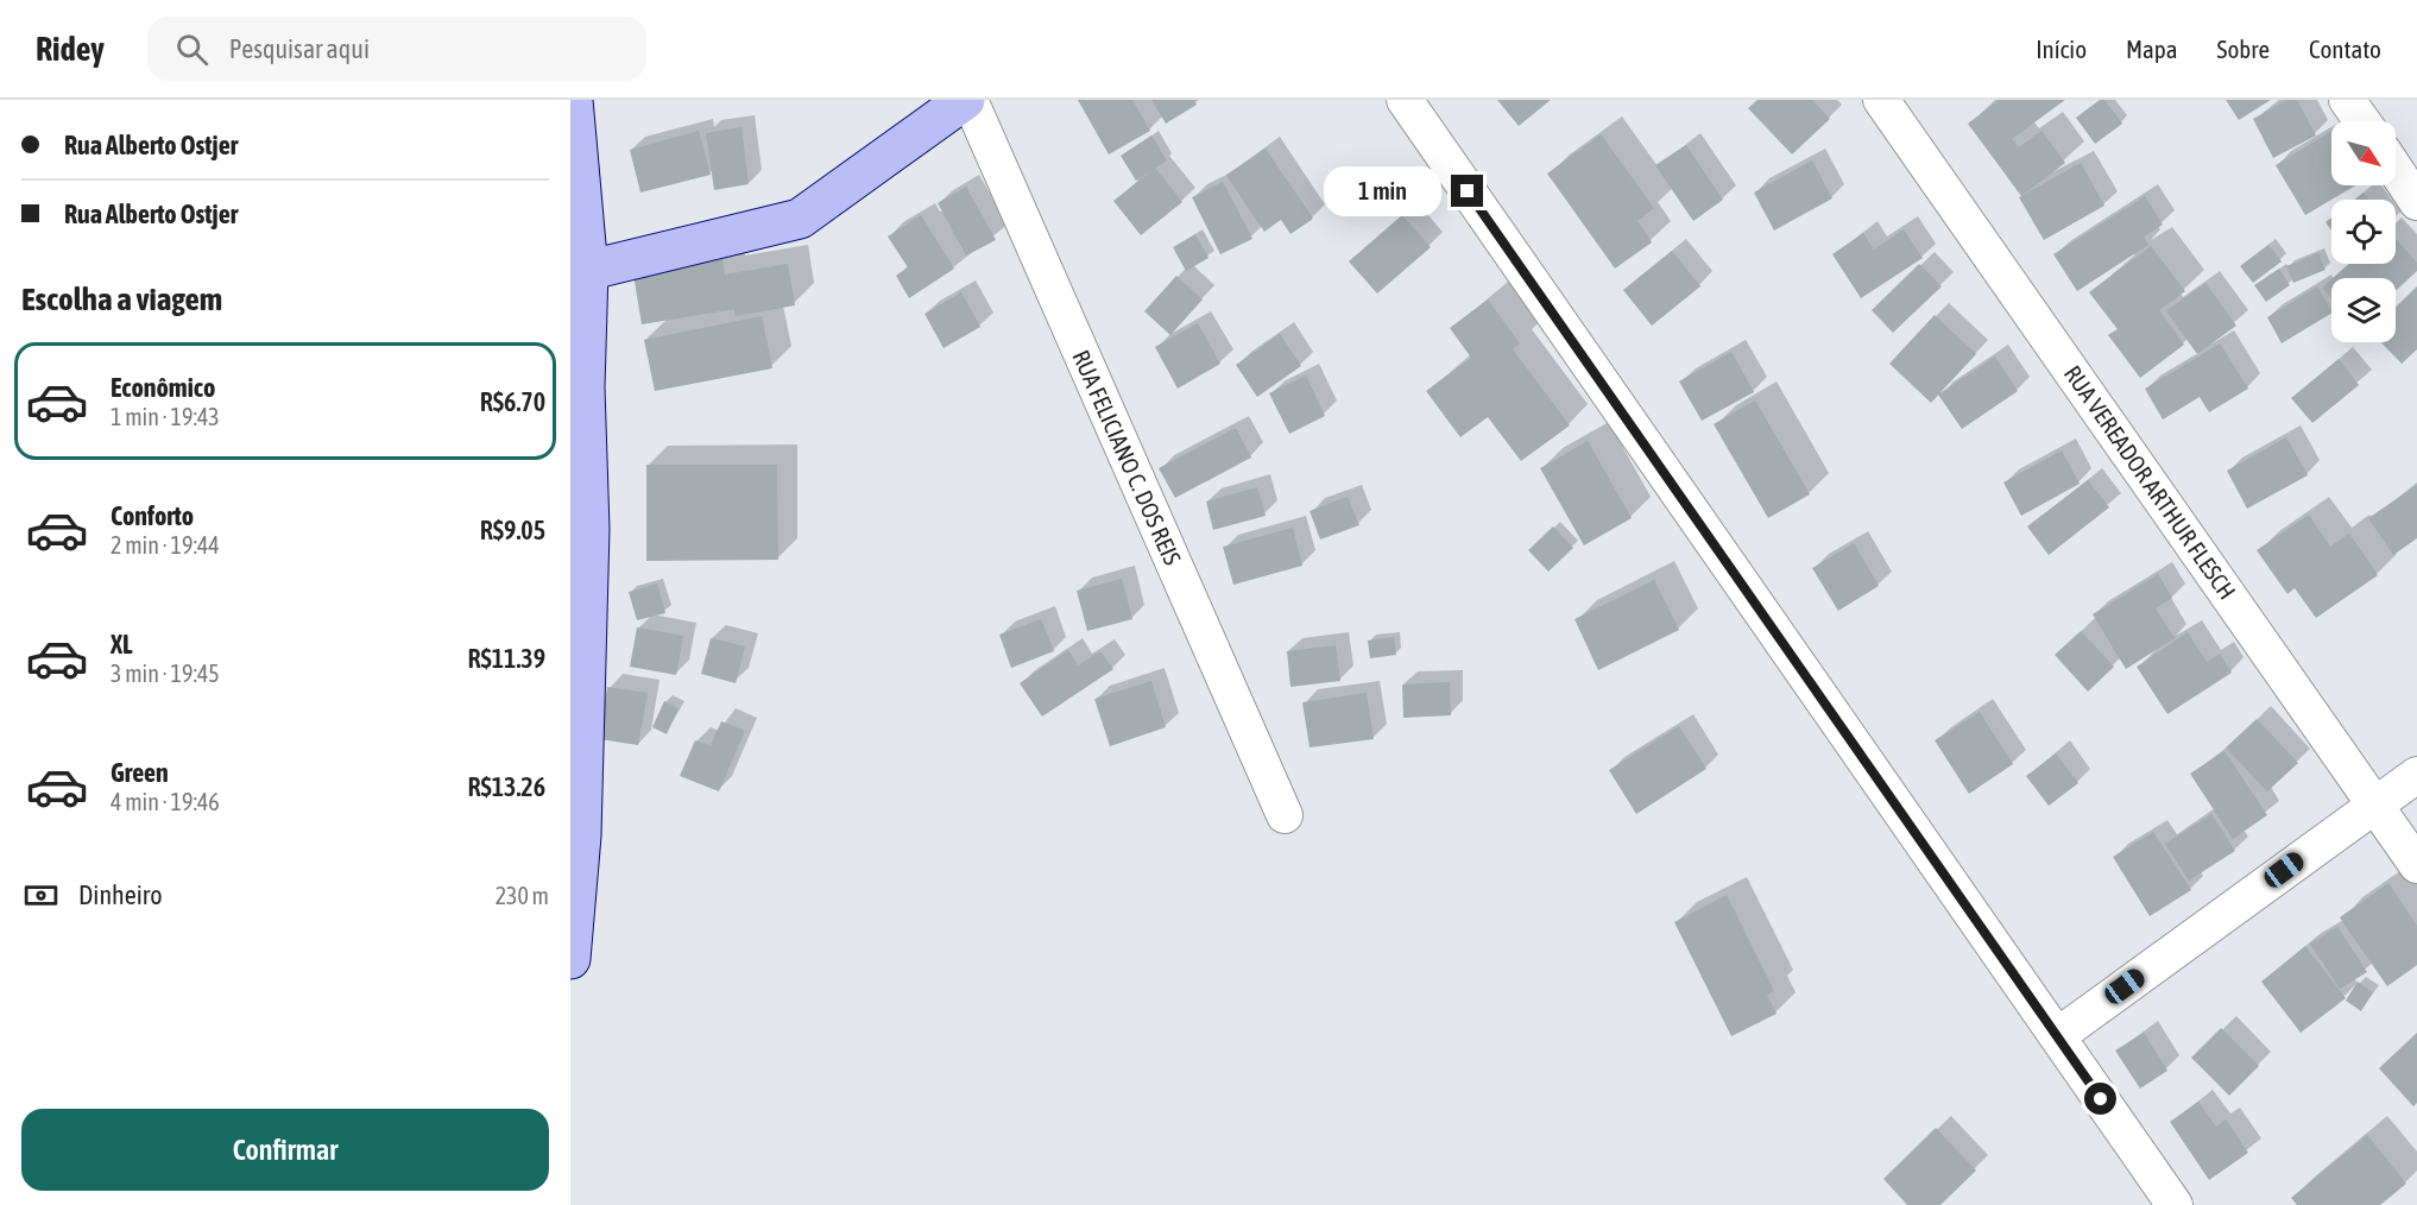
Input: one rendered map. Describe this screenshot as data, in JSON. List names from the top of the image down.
{
  "streets": {
    "street": ["RUA FELICIANO C. DOS REIS", "RUA VEREADOR ARTHUR FLESCH"]
  },
  "north": "bottom right",
  "page": {
    "header": "Ridey",
    "search": "Pesquisar aqui",
    "nav": [
      "Início",
      "Mapa",
      "Sobre",
      "Contato"
    ],
    "banner": ["Rua Alberto Ostjer", "Rua Alberto Ostjer"],
    "bubble": "1 min",
    "heading": "Escolha a viagem",
    "list": [
      {
        "name": "Econômico",
        "note": "1 min · 19:43",
        "value": "R$6.70"
      },
      {
        "name": "Conforto",
        "note": "2 min · 19:44",
        "value": "R$9.05"
      },
      {
        "name": "XL",
        "note": "3 min · 19:45",
        "value": "R$11.39"
      },
      {
        "name": "Green",
        "note": "4 min · 19:46",
        "value": "R$13.26"
      }
    ],
    "pay": ["Dinheiro", "230 m"],
    "buttons": "Confirmar"
  }
}
